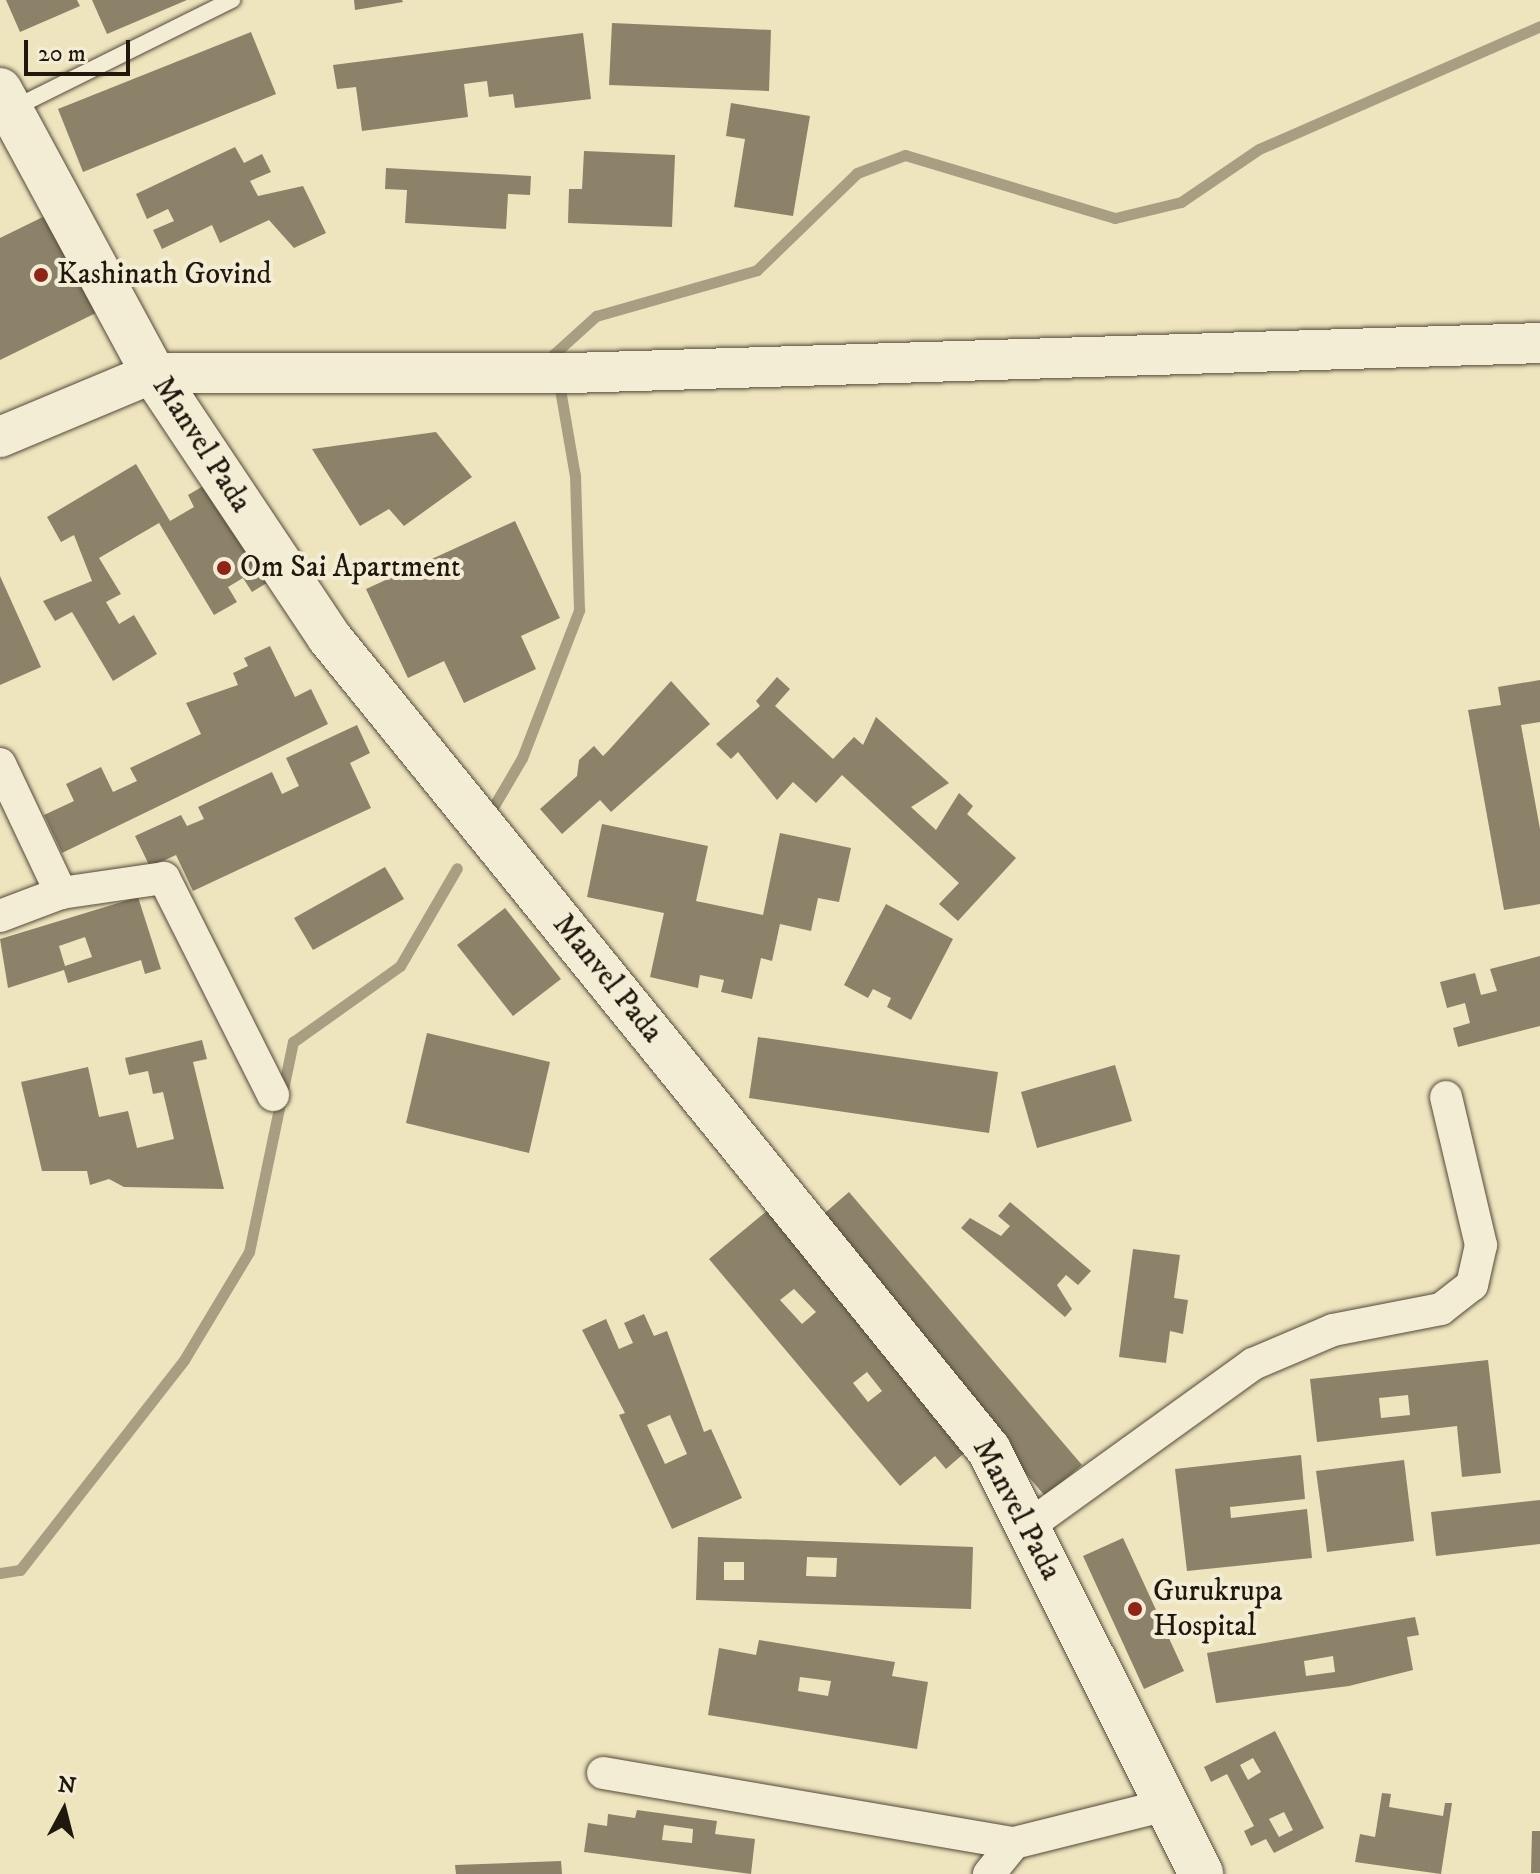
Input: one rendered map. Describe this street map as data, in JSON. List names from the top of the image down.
{
  "streets": {
    "main road": ["Manvel Pada"]
  },
  "places": ["Kashinath Govind", "Om Sai Apartment", "Gurukrupa Hospital"],
  "scale_bar": "20 m",
  "north": "top"
}
